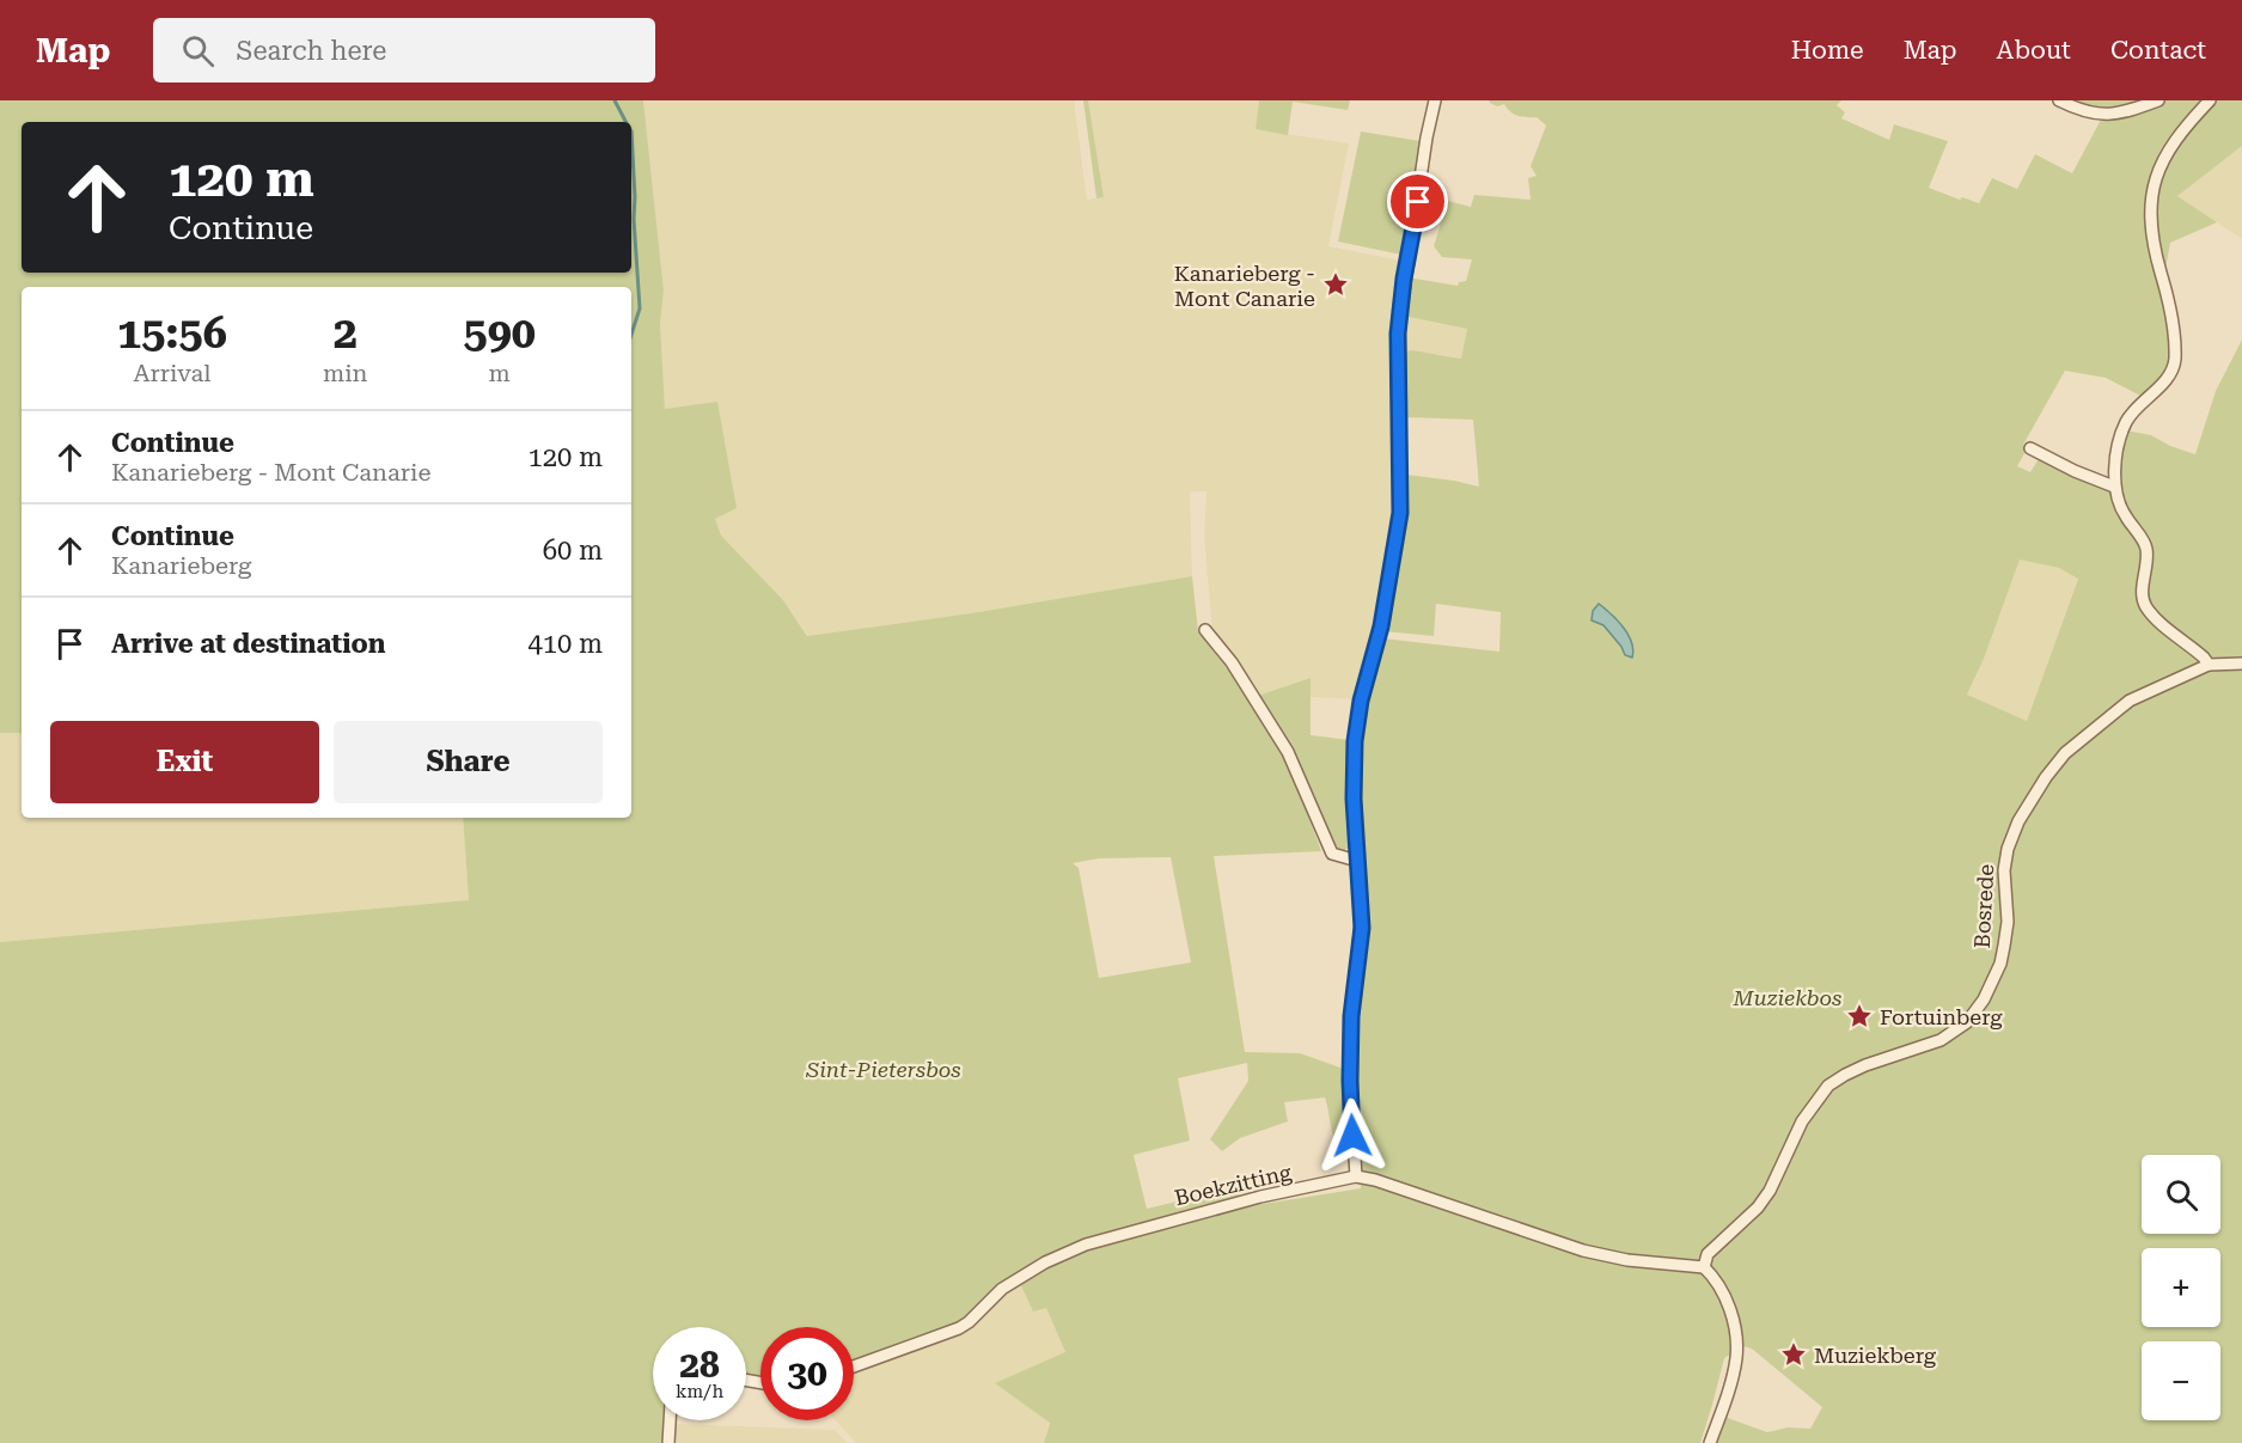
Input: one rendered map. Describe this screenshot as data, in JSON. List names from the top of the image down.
{
  "streets": {
    "street": ["Bosrede", "Boekzitting"]
  },
  "crossings": [
    ["Bosrede", "Boekzitting"]
  ],
  "parks": ["Muziekbos", "Sint-Pietersbos"],
  "places": {
    "place": ["Kanarieberg - Mont Canarie", "Fortuinberg", "Muziekberg"]
  },
  "page": {
    "header": "Map",
    "search": "Search here",
    "nav": [
      "Home",
      "Map",
      "About",
      "Contact"
    ],
    "turn": ["120 m", "Continue"],
    "eta": [
      "15:56",
      "Arrival",
      "2",
      "min",
      "590",
      "m"
    ],
    "list": [
      {
        "name": "Continue",
        "note": "Kanarieberg - Mont Canarie",
        "value": "120 m"
      },
      {
        "name": "Continue",
        "note": "Kanarieberg",
        "value": "60 m"
      },
      {
        "name": "Arrive at destination",
        "value": "410 m"
      }
    ],
    "buttons": ["Exit", "Share"],
    "map_buttons": ["+", "−"],
    "speed": "28 km/h",
    "limit": "30"
  }
}
